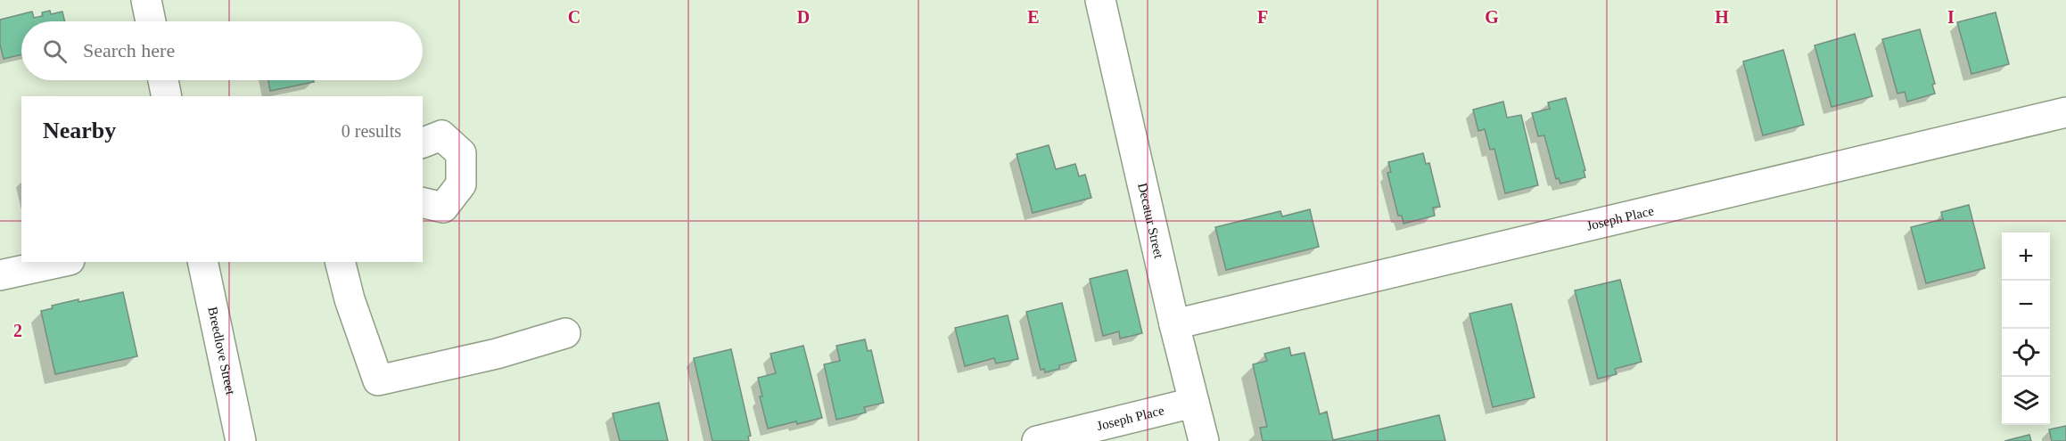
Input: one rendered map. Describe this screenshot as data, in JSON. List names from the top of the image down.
{
  "streets": {
    "street": ["Joseph Place", "Decatur Street", "Breedlove Street"]
  },
  "crossings": [
    ["Joseph Place", "Decatur Street"]
  ],
  "page": {
    "search": "Search here",
    "heading": ["Nearby", "0 results"],
    "map_buttons": ["+", "−"]
  },
  "grid": {
    "columns": [
      "C",
      "D",
      "E",
      "F",
      "G",
      "H",
      "I"
    ],
    "rows": ["2"]
  }
}
